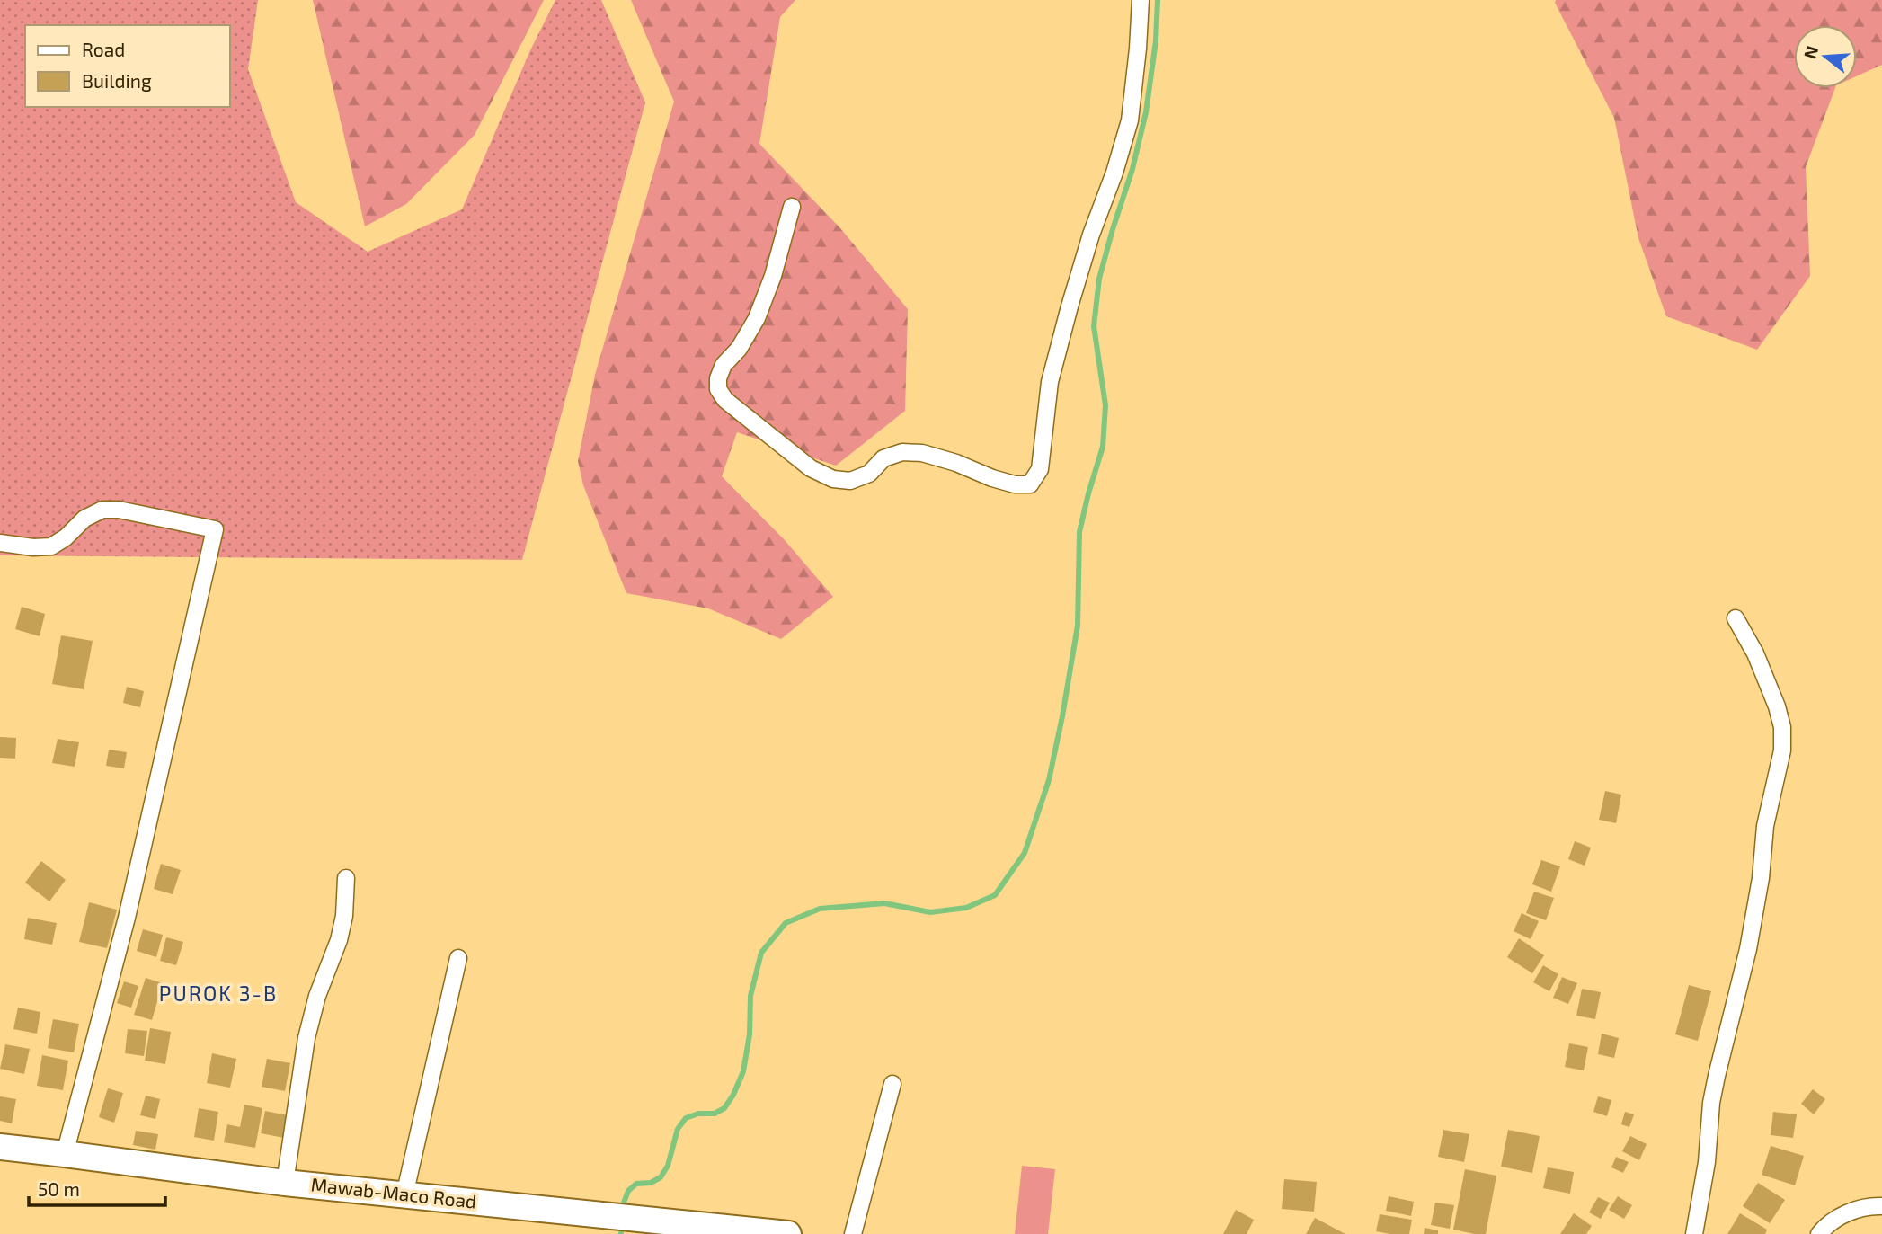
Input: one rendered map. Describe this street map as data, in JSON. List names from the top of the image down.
{
  "streets": {
    "main road": ["Mawab-Maco Road"]
  },
  "districts": ["PUROK 3-B"],
  "legend": ["Road", "Building"],
  "scale_bar": "50 m",
  "north": "left"
}
